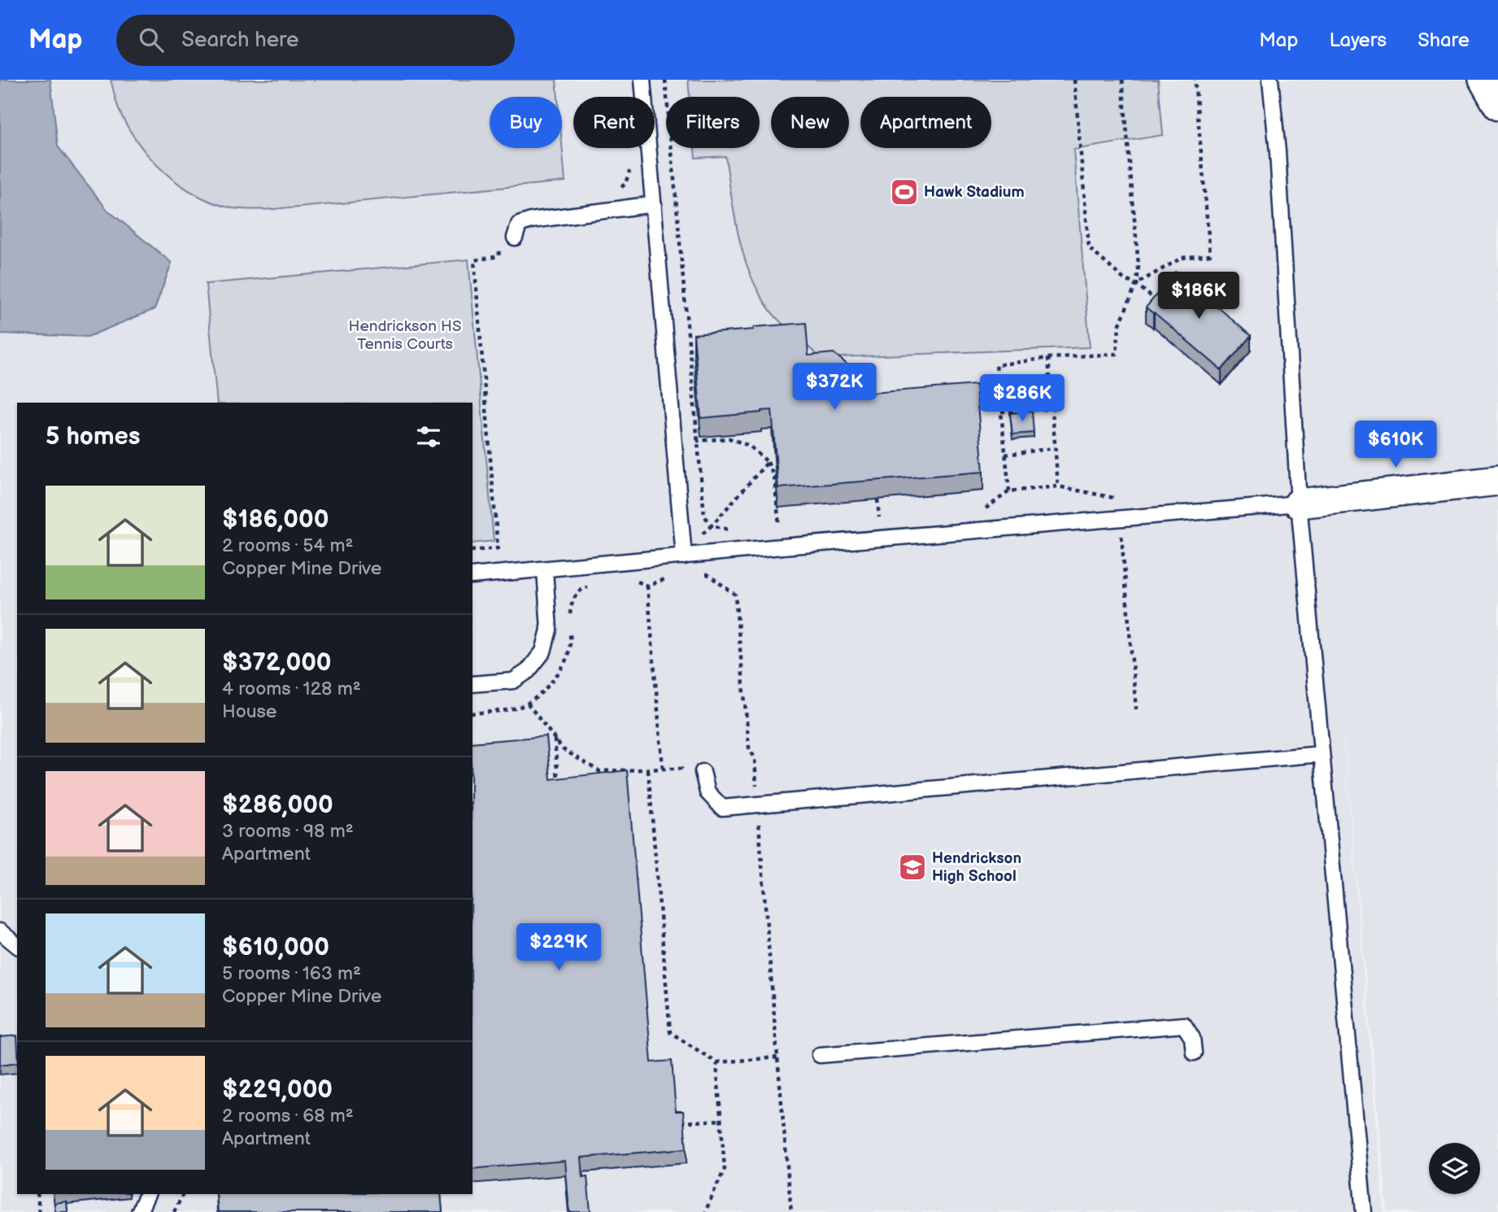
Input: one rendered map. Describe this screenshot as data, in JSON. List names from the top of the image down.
{
  "parks": ["Hendrickson HS Tennis Courts"],
  "places": {
    "sports": ["Hawk Stadium"],
    "school or university": ["Hendrickson High School"]
  },
  "page": {
    "header": "Map",
    "search": "Search here",
    "nav": ["Map", "Layers", "Share"],
    "chip": [
      "Buy",
      "Rent",
      "Filters",
      "New",
      "Apartment"
    ],
    "price": [
      "$186K",
      "$372K",
      "$286K",
      "$610K",
      "$229K"
    ],
    "heading": "5 homes",
    "list": [
      {
        "name": "$186,000",
        "note": "2 rooms · 54 m² · Copper Mine Drive"
      },
      {
        "name": "$372,000",
        "note": "4 rooms · 128 m² · House"
      },
      {
        "name": "$286,000",
        "note": "3 rooms · 98 m² · Apartment"
      },
      {
        "name": "$610,000",
        "note": "5 rooms · 163 m² · Copper Mine Drive"
      },
      {
        "name": "$229,000",
        "note": "2 rooms · 68 m² · Apartment"
      }
    ]
  }
}
